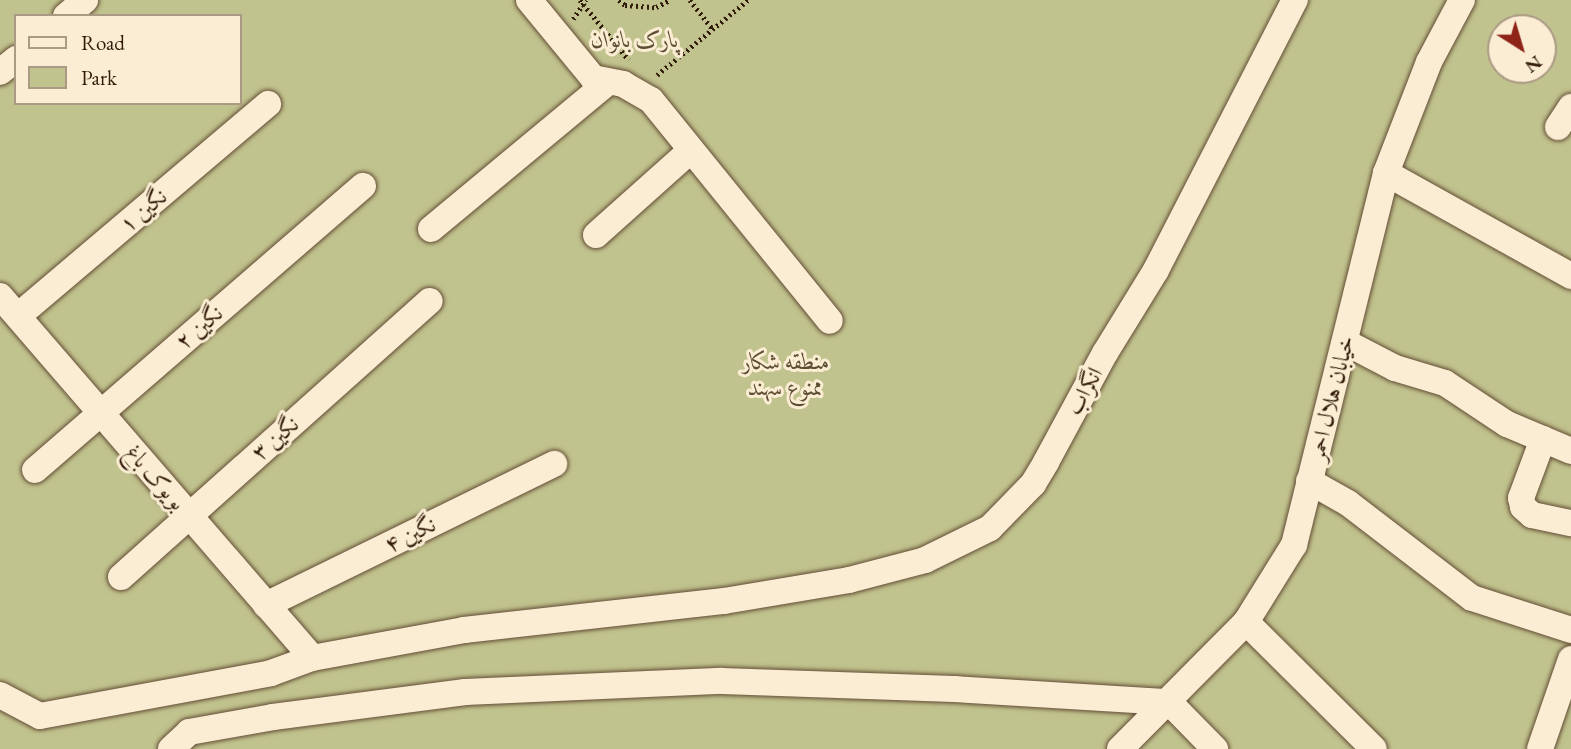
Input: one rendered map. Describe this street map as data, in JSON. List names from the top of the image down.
{
  "streets": {
    "street": [
      "نگین ۱",
      "نگین ۲",
      "انگراب",
      "خیابان هلال احمر",
      "نگین ۳",
      "بویوک باغ",
      "نگین ۴"
    ]
  },
  "crossings": [
    ["نگین ۱", "بویوک باغ"],
    ["نگین ۲", "بویوک باغ"],
    ["انگراب", "بویوک باغ"],
    ["نگین ۳", "بویوک باغ"],
    ["بویوک باغ", "نگین ۴"]
  ],
  "parks": ["پارک بانوان", "منطقه شکار ممنوع سهند"],
  "legend": ["Road", "Park"],
  "north": "bottom right"
}
